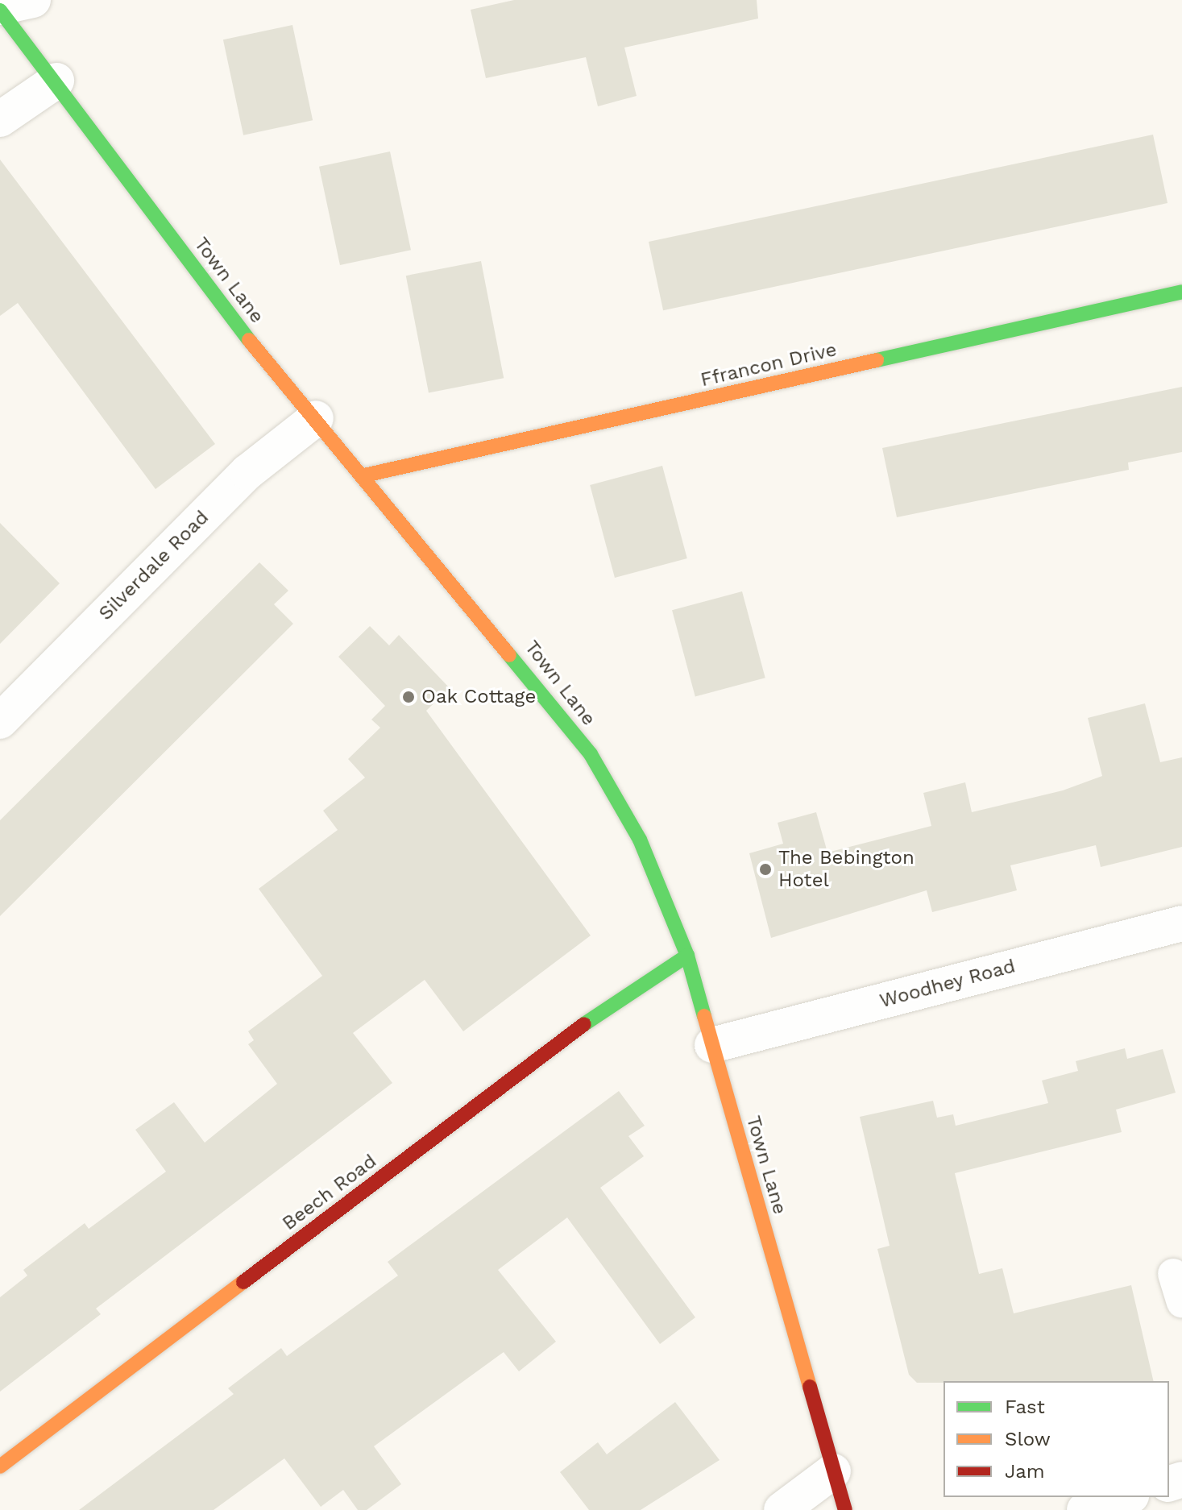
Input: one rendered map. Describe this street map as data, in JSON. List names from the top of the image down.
{
  "streets": {
    "main road": ["Town Lane", "Ffrancon Drive", "Beech Road"],
    "street": ["Silverdale Road", "Woodhey Road"]
  },
  "crossings": [
    ["Town Lane", "Ffrancon Drive"],
    ["Town Lane", "Silverdale Road"],
    ["Town Lane", "Woodhey Road"],
    ["Town Lane", "Beech Road"]
  ],
  "places": ["Oak Cottage", "The Bebington Hotel"],
  "legend": ["Fast", "Slow", "Jam"]
}
